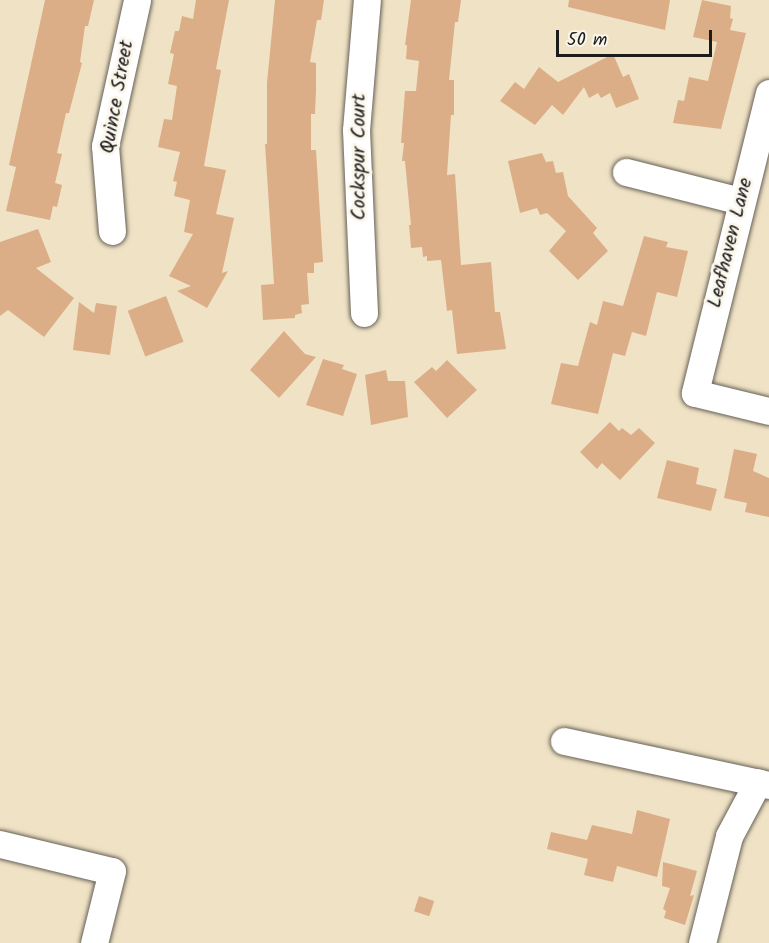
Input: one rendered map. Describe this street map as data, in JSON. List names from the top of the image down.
{
  "streets": {
    "street": ["Quince Street", "Cockspur Court", "Leafhaven Lane"]
  },
  "scale_bar": "50 m"
}
